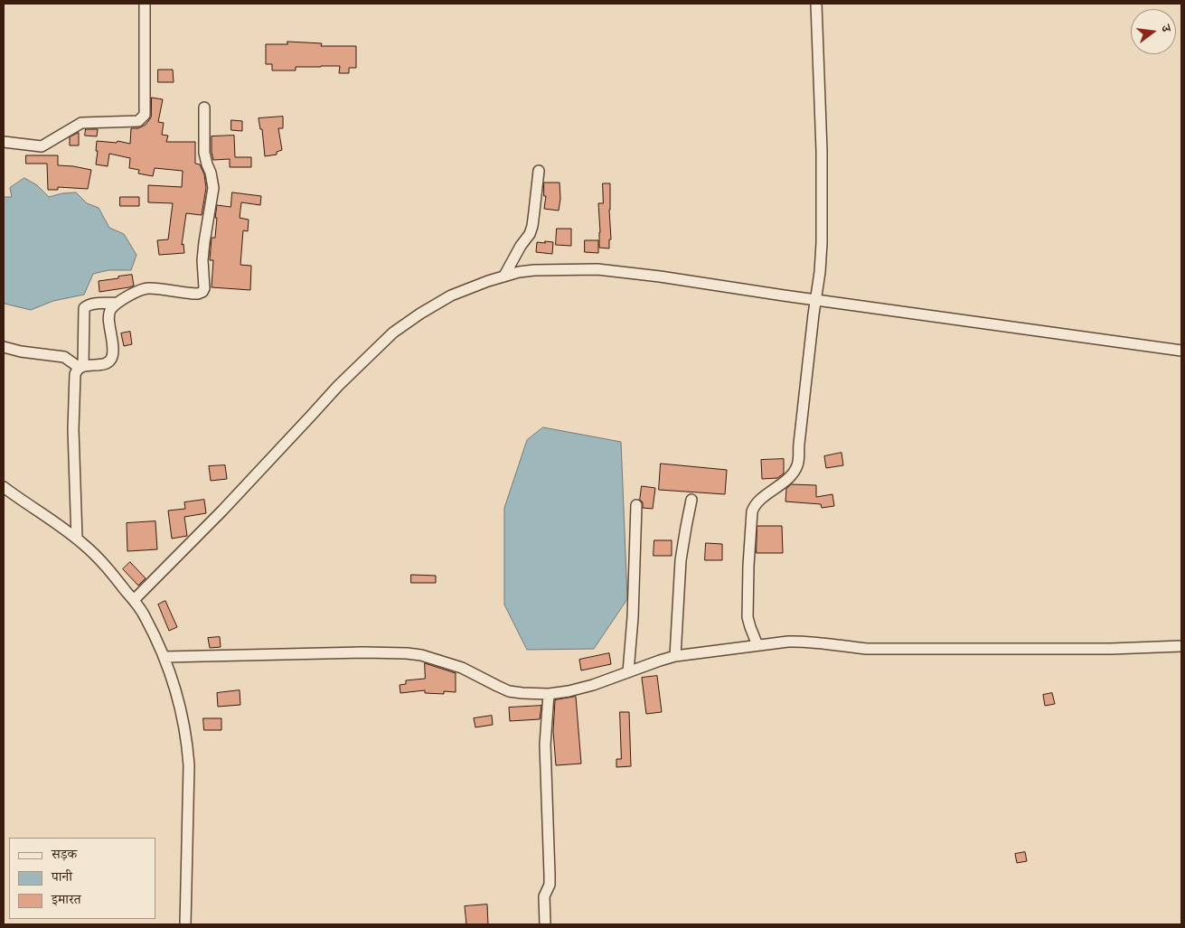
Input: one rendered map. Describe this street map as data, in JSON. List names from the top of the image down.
{
  "legend": ["सड़क", "पानी", "इमारत"],
  "north": "right"
}
